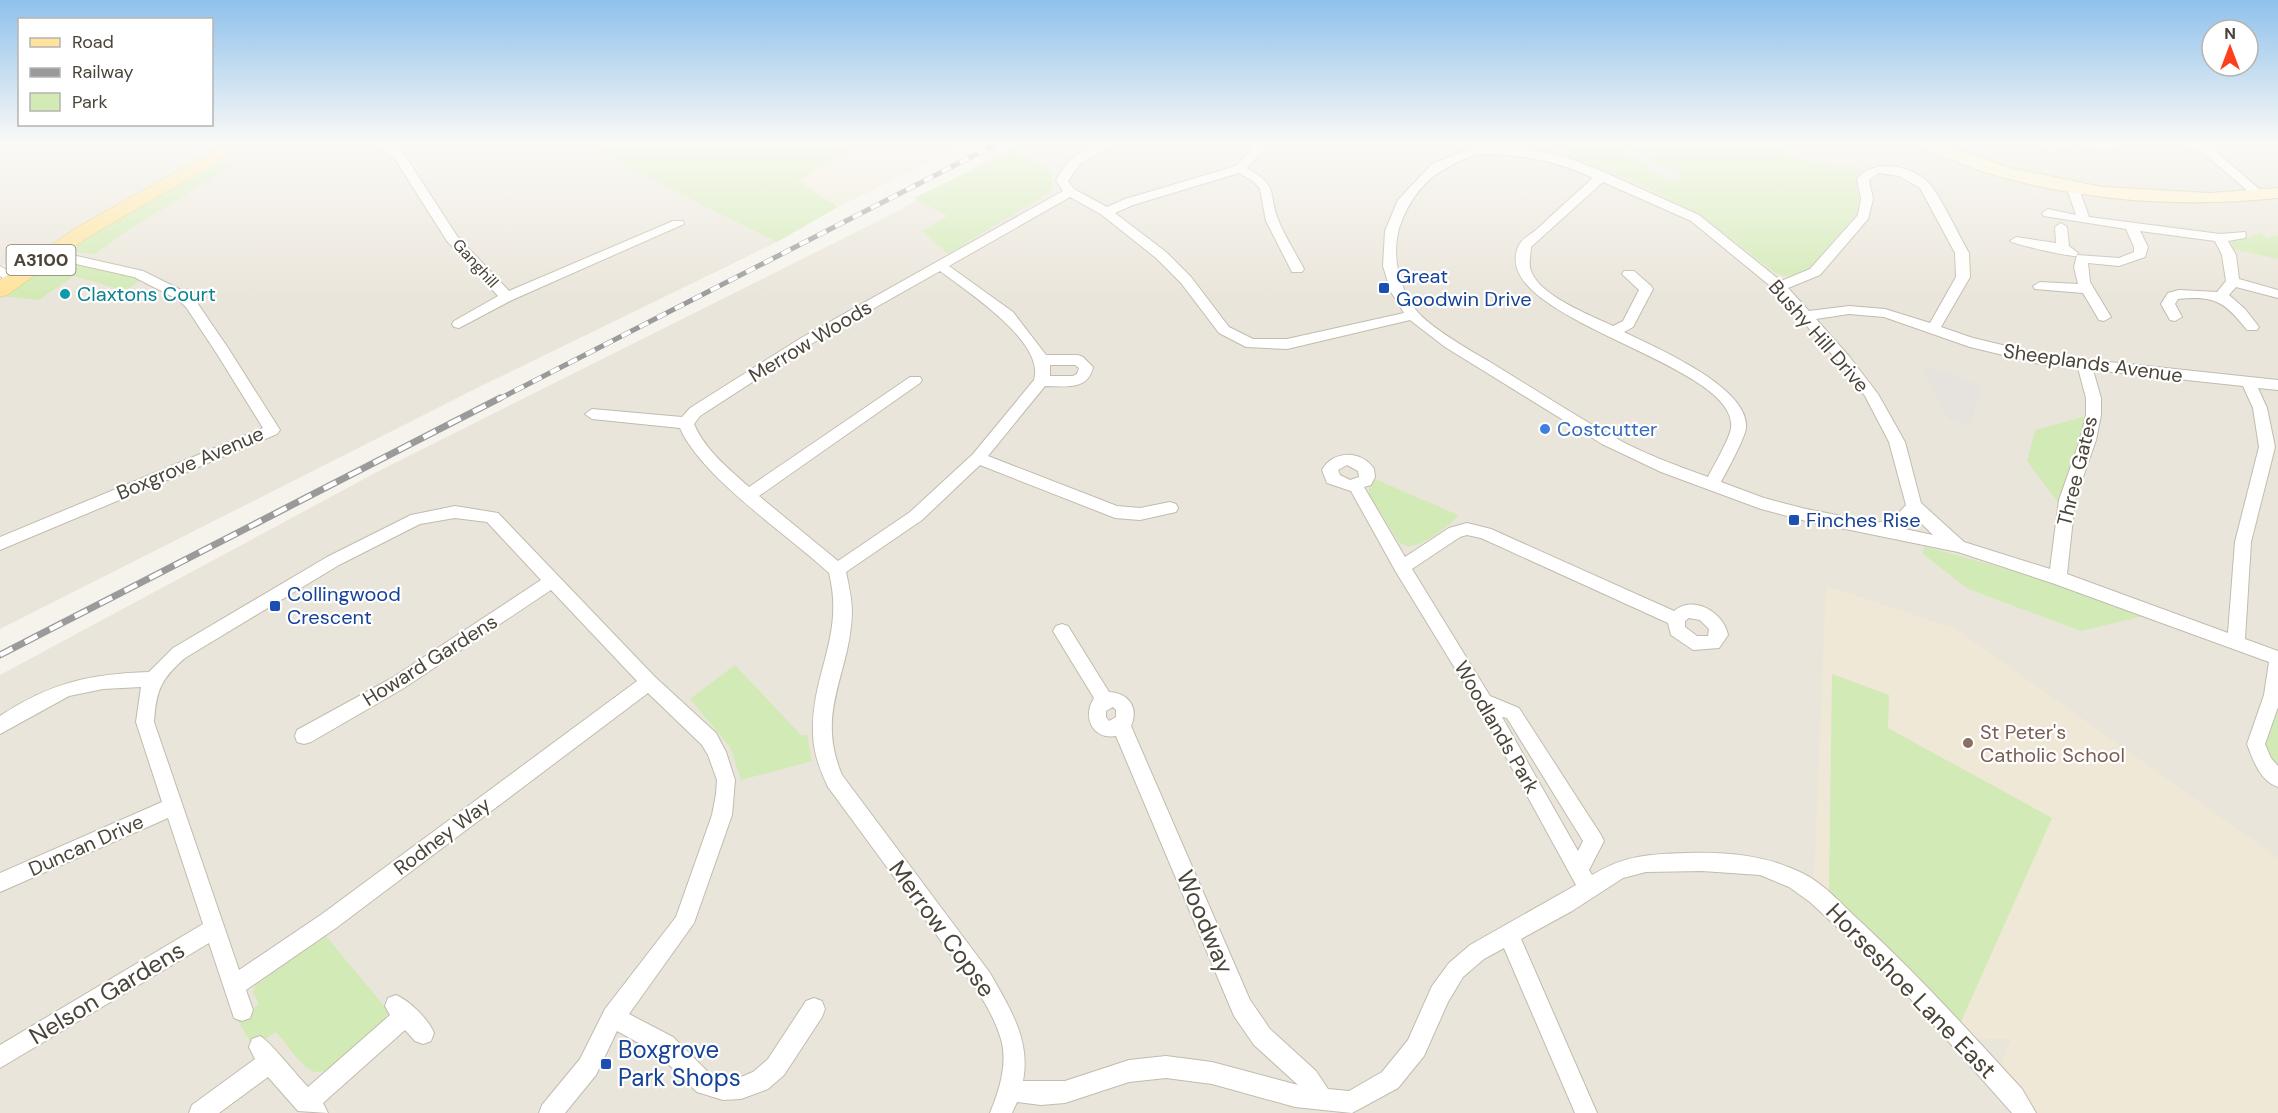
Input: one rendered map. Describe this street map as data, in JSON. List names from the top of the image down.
{
  "streets": {
    "main road": ["A3100"],
    "street": [
      "Ganghill",
      "Bushy Hill Drive",
      "Merrow Woods",
      "Sheeplands Avenue",
      "Boxgrove Avenue",
      "Three Gates",
      "Howard Gardens",
      "Woodlands Park",
      "Rodney Way",
      "Duncan Drive",
      "Woodway",
      "Merrow Copse",
      "Horseshoe Lane East",
      "Nelson Gardens"
    ]
  },
  "crossings": [
    ["A3100", "Boxgrove Avenue"],
    ["Bushy Hill Drive", "Sheeplands Avenue"],
    ["Bushy Hill Drive", "Three Gates"],
    ["Sheeplands Avenue", "Three Gates"],
    ["Woodlands Park", "Horseshoe Lane East"]
  ],
  "places": {
    "transit": [
      "Great Goodwin Drive",
      "Finches Rise",
      "Collingwood Crescent",
      "Boxgrove Park Shops"
    ],
    "other": ["Claxtons Court", "Costcutter", "St Peter's Catholic School"]
  },
  "legend": ["Road", "Railway", "Park"],
  "north": "top"
}
